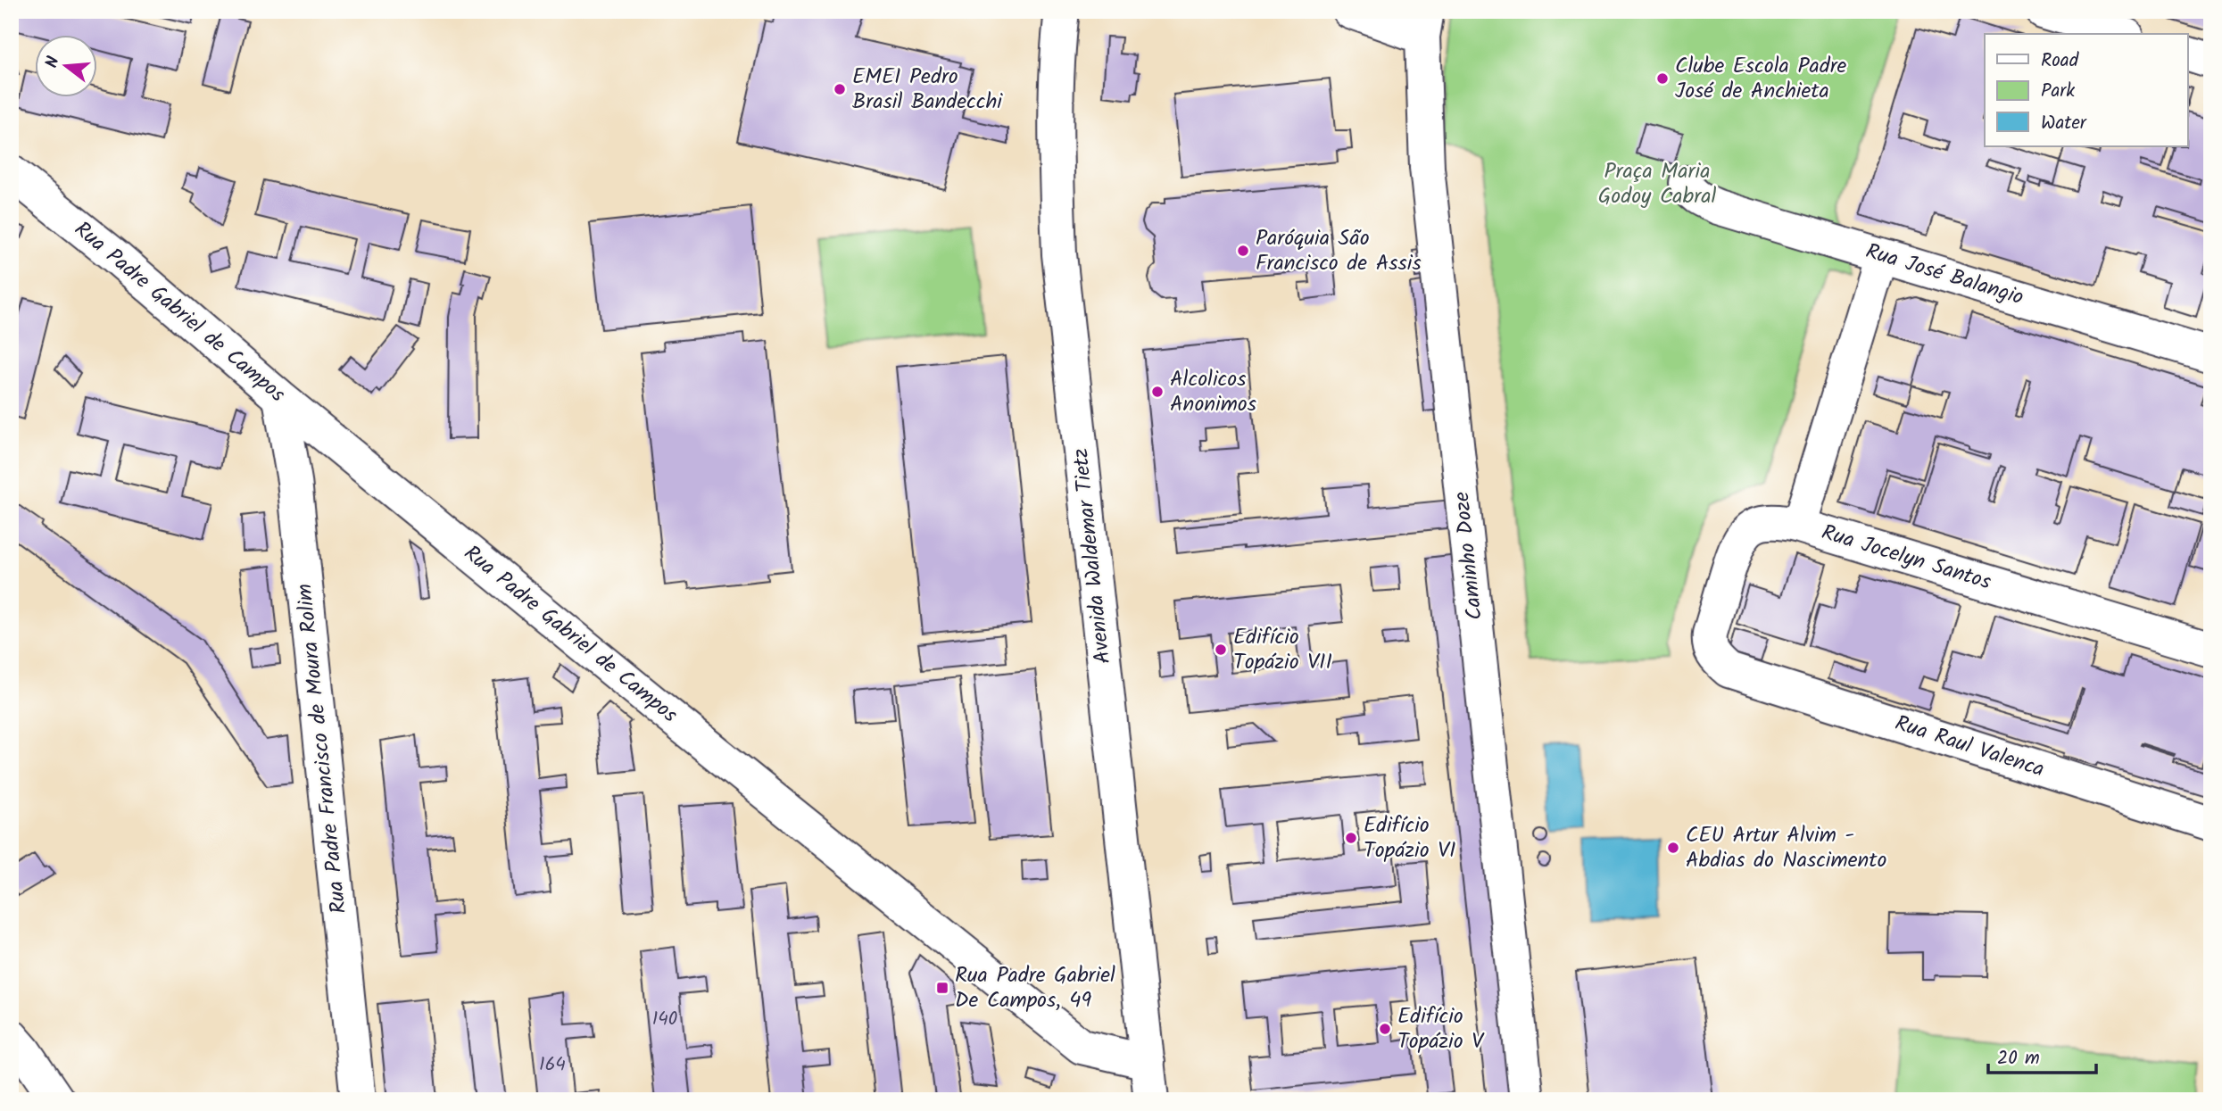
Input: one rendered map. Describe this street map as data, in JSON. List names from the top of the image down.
{
  "streets": {
    "street": [
      "Rua José Balangio",
      "Rua Padre Gabriel de Campos",
      "Avenida Waldemar Tietz",
      "Caminho Doze",
      "Rua Jocelyn Santos",
      "Rua Raul Valenca",
      "Rua Padre Francisco de Moura Rolim"
    ]
  },
  "crossings": [
    ["Rua José Balangio", "Rua Jocelyn Santos"],
    ["Rua Padre Gabriel de Campos", "Avenida Waldemar Tietz"],
    ["Rua Padre Gabriel de Campos", "Rua Padre Francisco de Moura Rolim"],
    ["Rua Jocelyn Santos", "Rua Raul Valenca"]
  ],
  "parks": ["Praça Maria Godoy Cabral"],
  "places": {
    "other": [
      "Clube Escola Padre José de Anchieta",
      "EMEI Pedro Brasil Bandecchi",
      "Paróquia São Francisco de Assis",
      "Alcolicos Anonimos",
      "Edifício Topázio VII",
      "Edifício Topázio VI",
      "CEU Artur Alvim - Abdias do Nascimento",
      "Edifício Topázio V"
    ],
    "transit": ["Rua Padre Gabriel De Campos, 49"]
  },
  "house_numbers": ["140", "164"],
  "legend": ["Road", "Park", "Water"],
  "scale_bar": "20 m",
  "north": "left"
}
